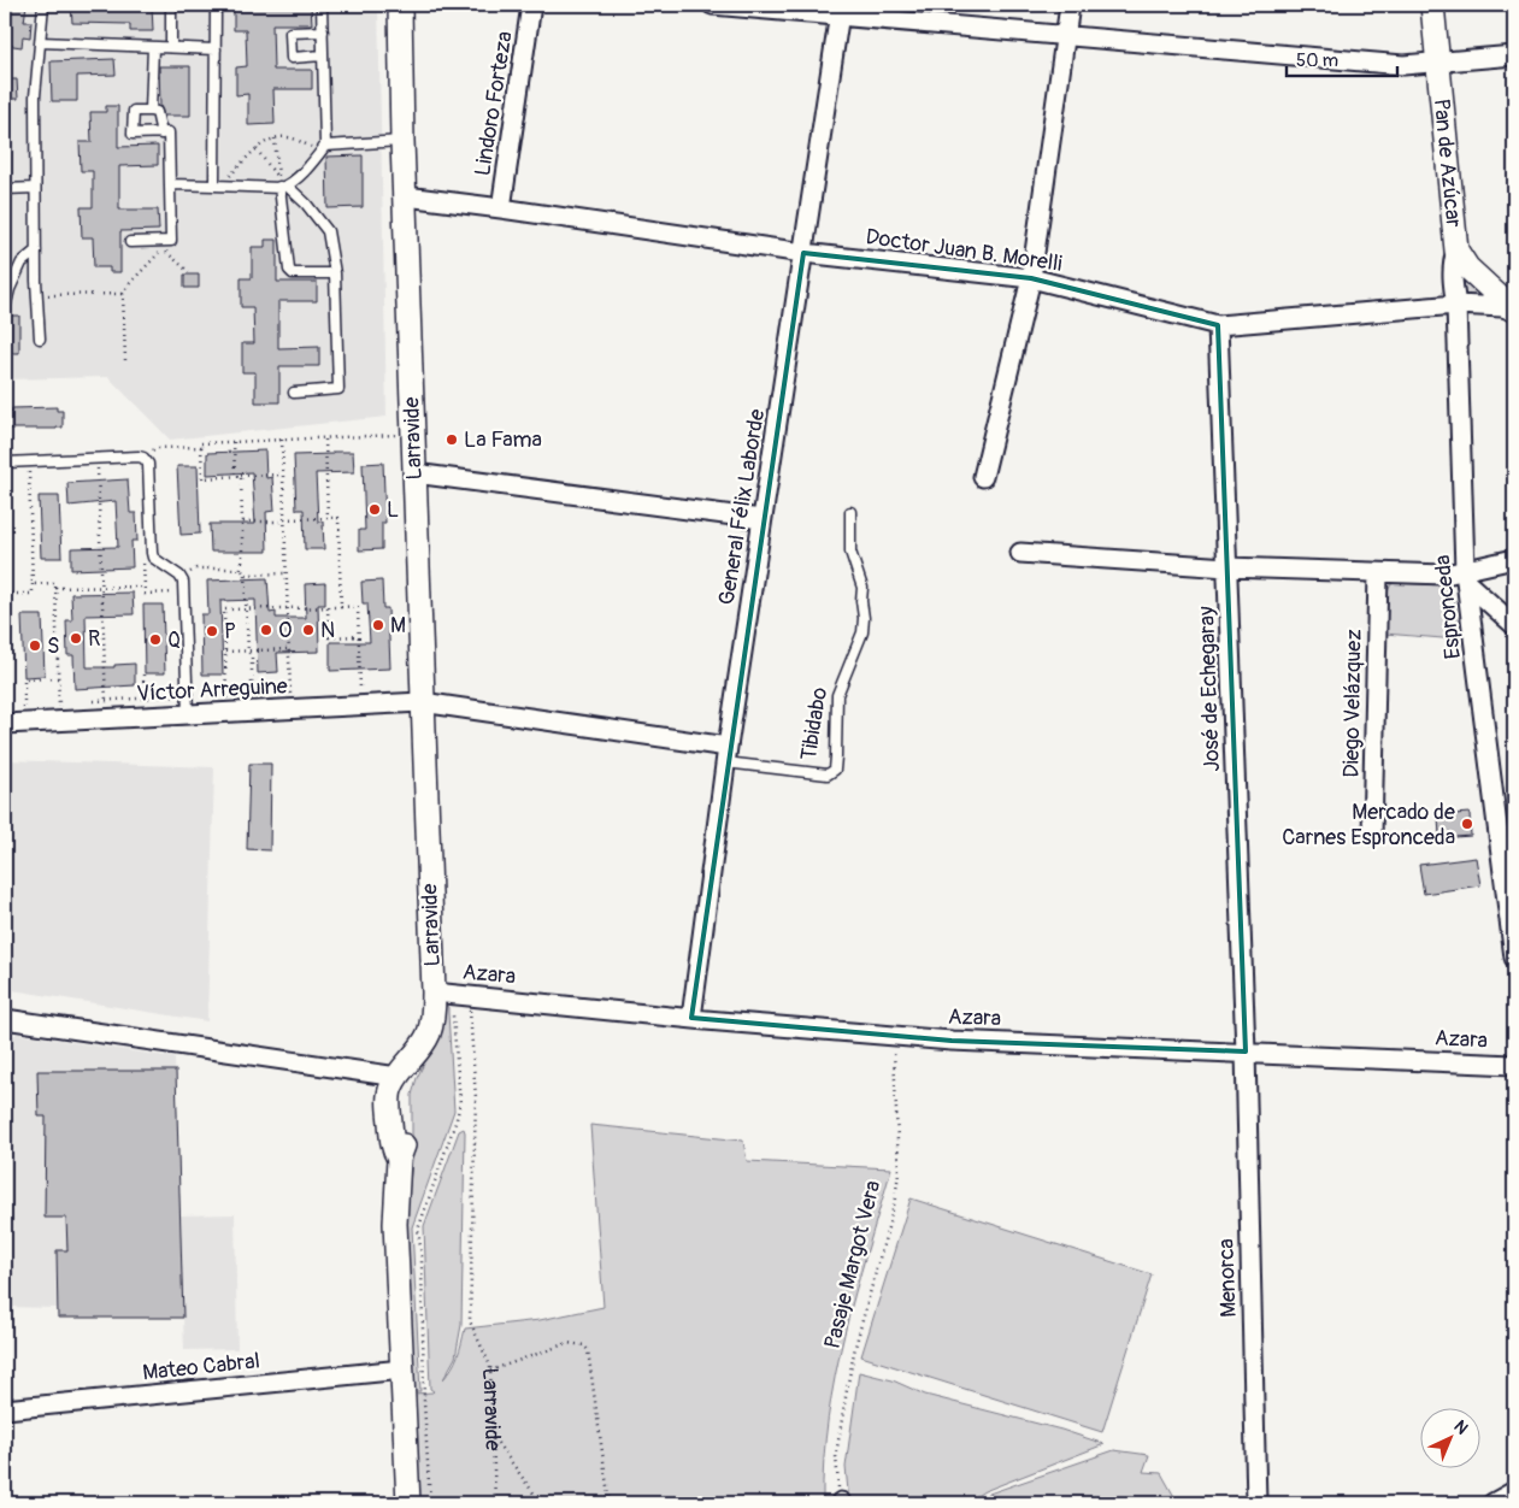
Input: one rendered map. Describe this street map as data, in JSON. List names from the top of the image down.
{
  "streets": {
    "street": [
      "Lindoro Forteza",
      "Pan de Azúcar",
      "Doctor Juan B. Morelli",
      "Larravide",
      "General Félix Laborde",
      "Espronceda",
      "José de Echegaray",
      "Víctor Arreguine",
      "Diego Velázquez",
      "Tibidabo",
      "Azara",
      "Menorca",
      "Mateo Cabral"
    ],
    "path": ["Pasaje Margot Vera"]
  },
  "crossings": [
    ["Lindoro Forteza", "Doctor Juan B. Morelli"],
    ["Pan de Azúcar", "Espronceda"],
    ["Doctor Juan B. Morelli", "Larravide"],
    ["Doctor Juan B. Morelli", "General Félix Laborde"],
    ["Doctor Juan B. Morelli", "Espronceda"],
    ["Doctor Juan B. Morelli", "José de Echegaray"],
    ["Larravide", "Víctor Arreguine"],
    ["Larravide", "Tibidabo"],
    ["Larravide", "Azara"],
    ["Larravide", "Mateo Cabral"],
    ["General Félix Laborde", "Tibidabo"],
    ["General Félix Laborde", "Azara"],
    ["José de Echegaray", "Azara"],
    ["José de Echegaray", "Menorca"],
    ["Víctor Arreguine", "Tibidabo"],
    ["Azara", "Pasaje Margot Vera"],
    ["Azara", "Menorca"]
  ],
  "places": [
    "La Fama",
    "L",
    "M",
    "O",
    "N",
    "P",
    "R",
    "Q",
    "S",
    "Mercado de Carnes Espronceda"
  ],
  "scale_bar": "50 m",
  "north": "top right"
}
